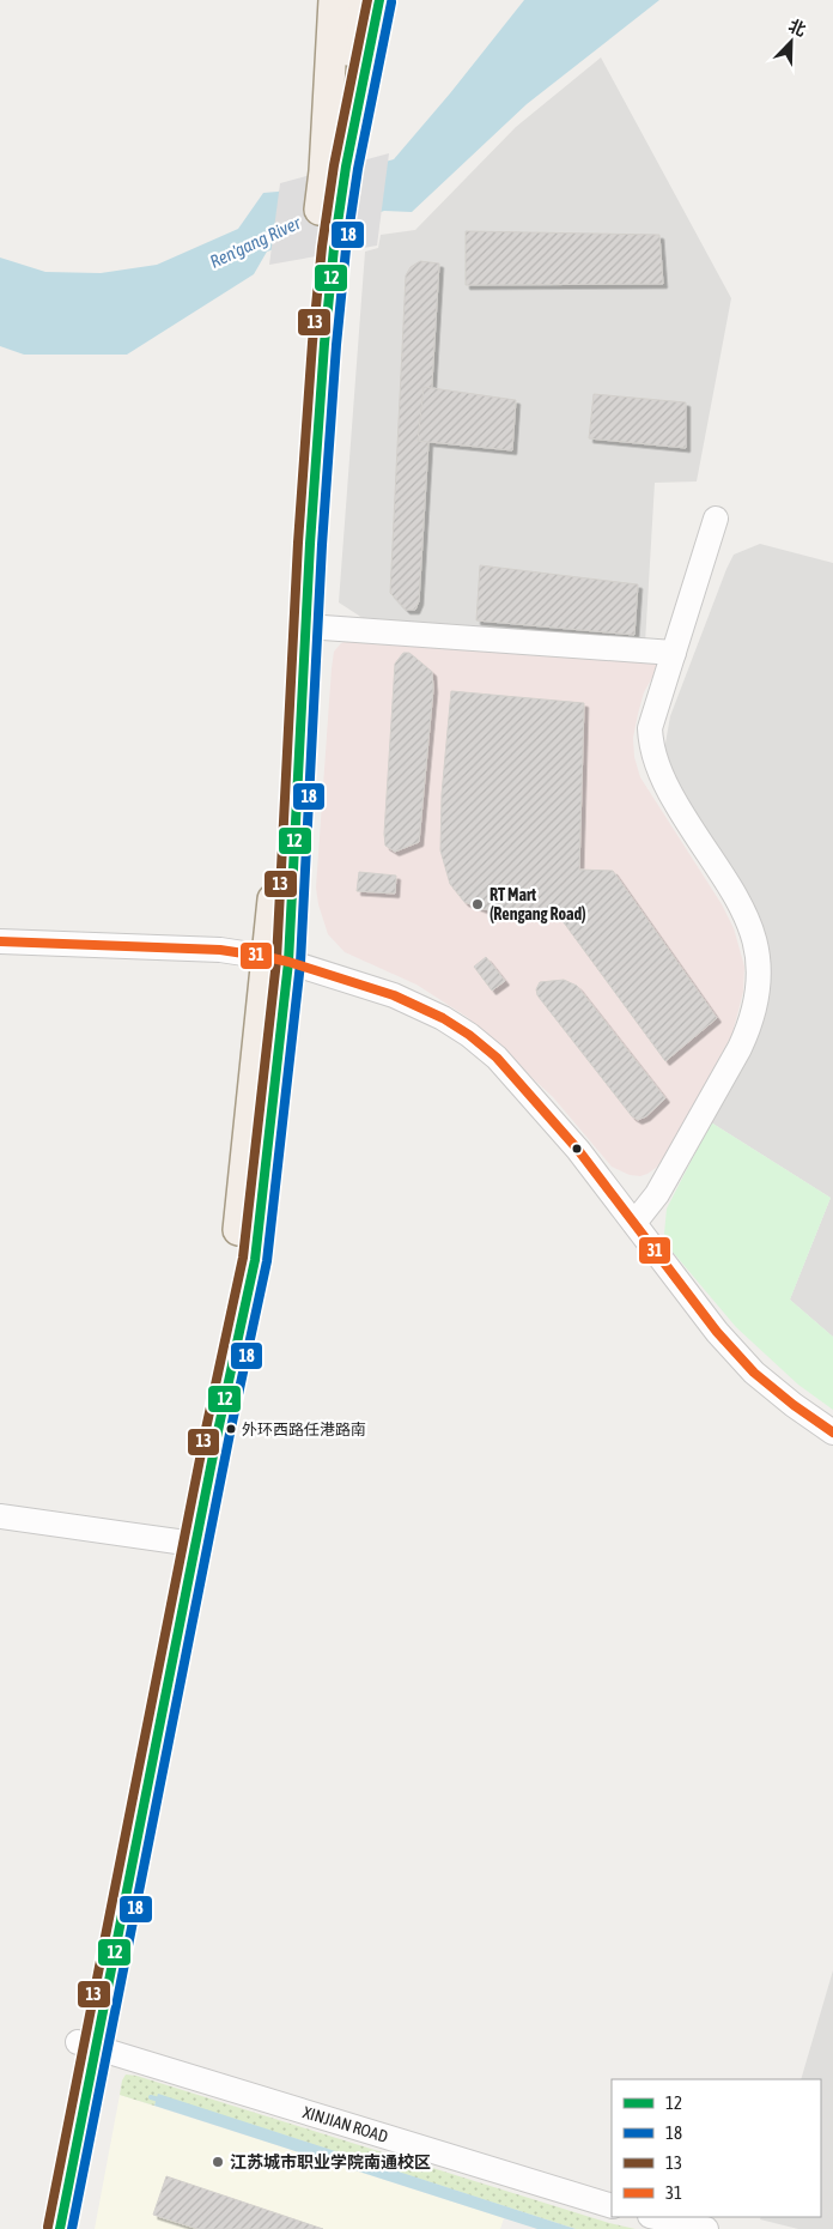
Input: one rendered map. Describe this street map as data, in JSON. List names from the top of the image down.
{
  "streets": {
    "street": ["XINJIAN ROAD"]
  },
  "water": ["Ren'gang River"],
  "places": ["RT Mart (Rengang Road)", "外环西路任港路南", "江苏城市职业学院南通校区"],
  "lines": [
    "transit line 12",
    "transit line 13",
    "transit line 18",
    "transit line 31"
  ],
  "legend": [
    "12",
    "18",
    "13",
    "31"
  ],
  "north": "top right"
}
